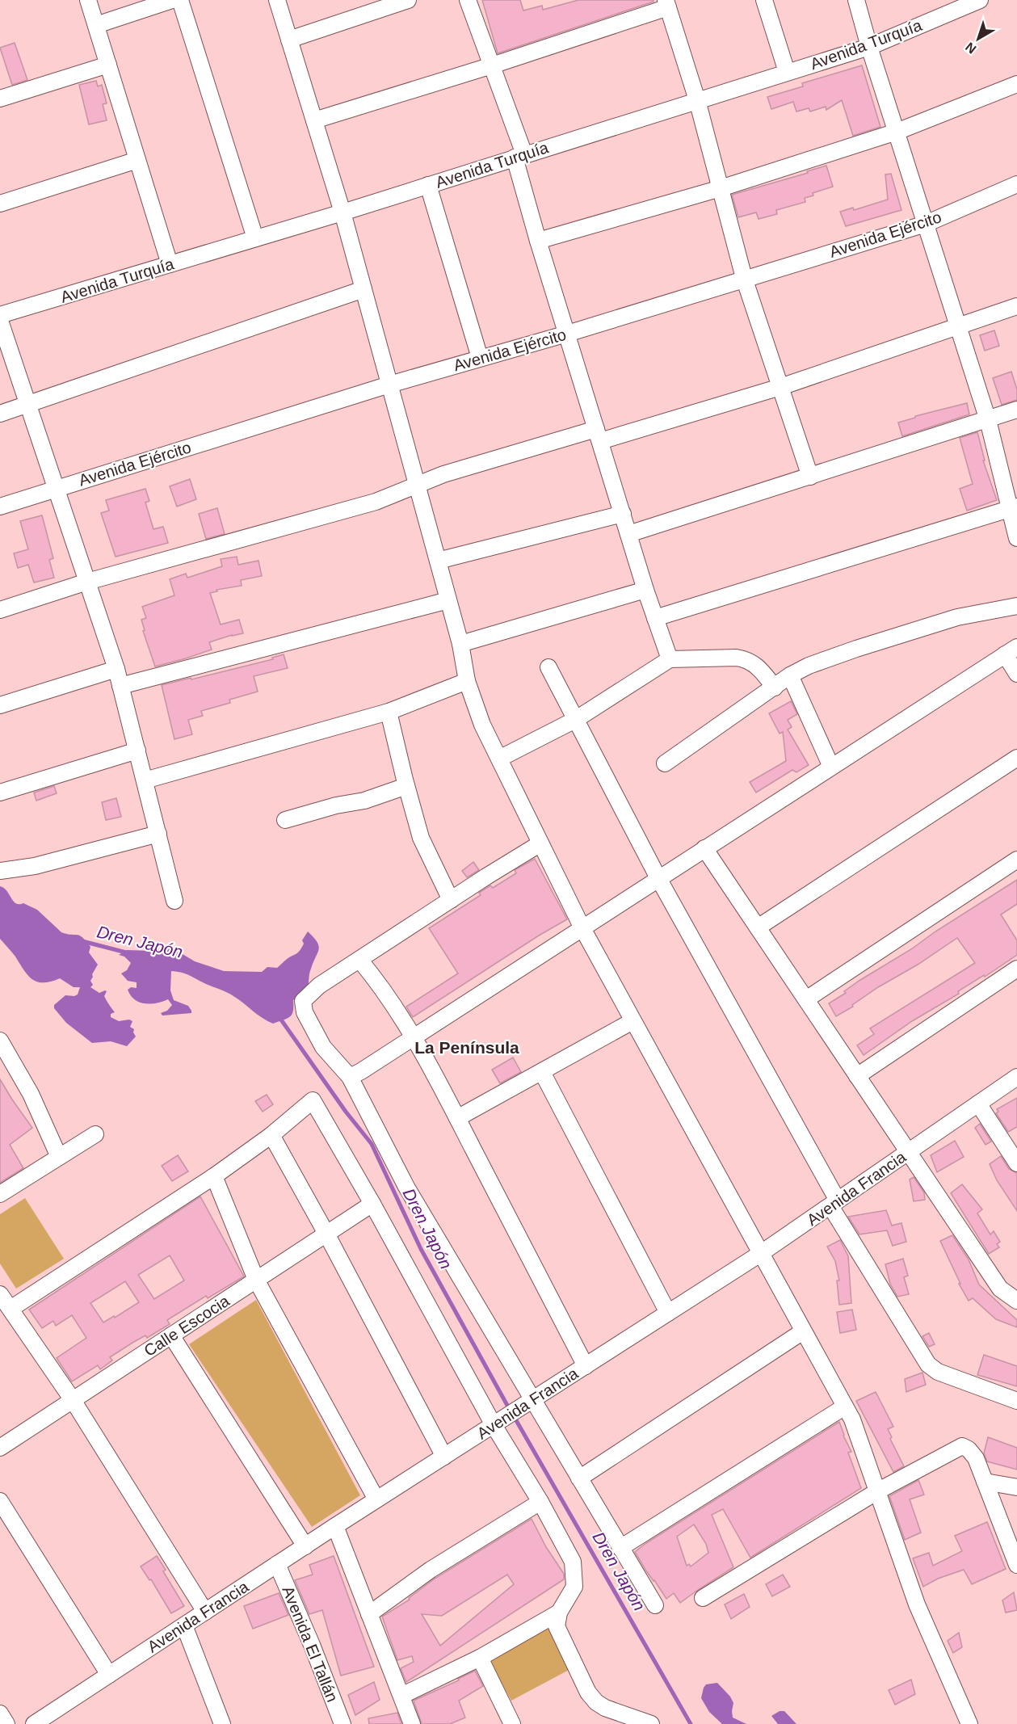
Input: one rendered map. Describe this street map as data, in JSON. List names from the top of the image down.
{
  "streets": {
    "street": [
      "Avenida Turquía",
      "Avenida Ejército",
      "Avenida Francia",
      "Calle Escocia",
      "Avenida El Tallán"
    ]
  },
  "crossings": [
    ["Avenida Francia", "Avenida El Tallán"]
  ],
  "districts": ["La Península"],
  "water": ["Dren Japón"],
  "north": "bottom left"
}
